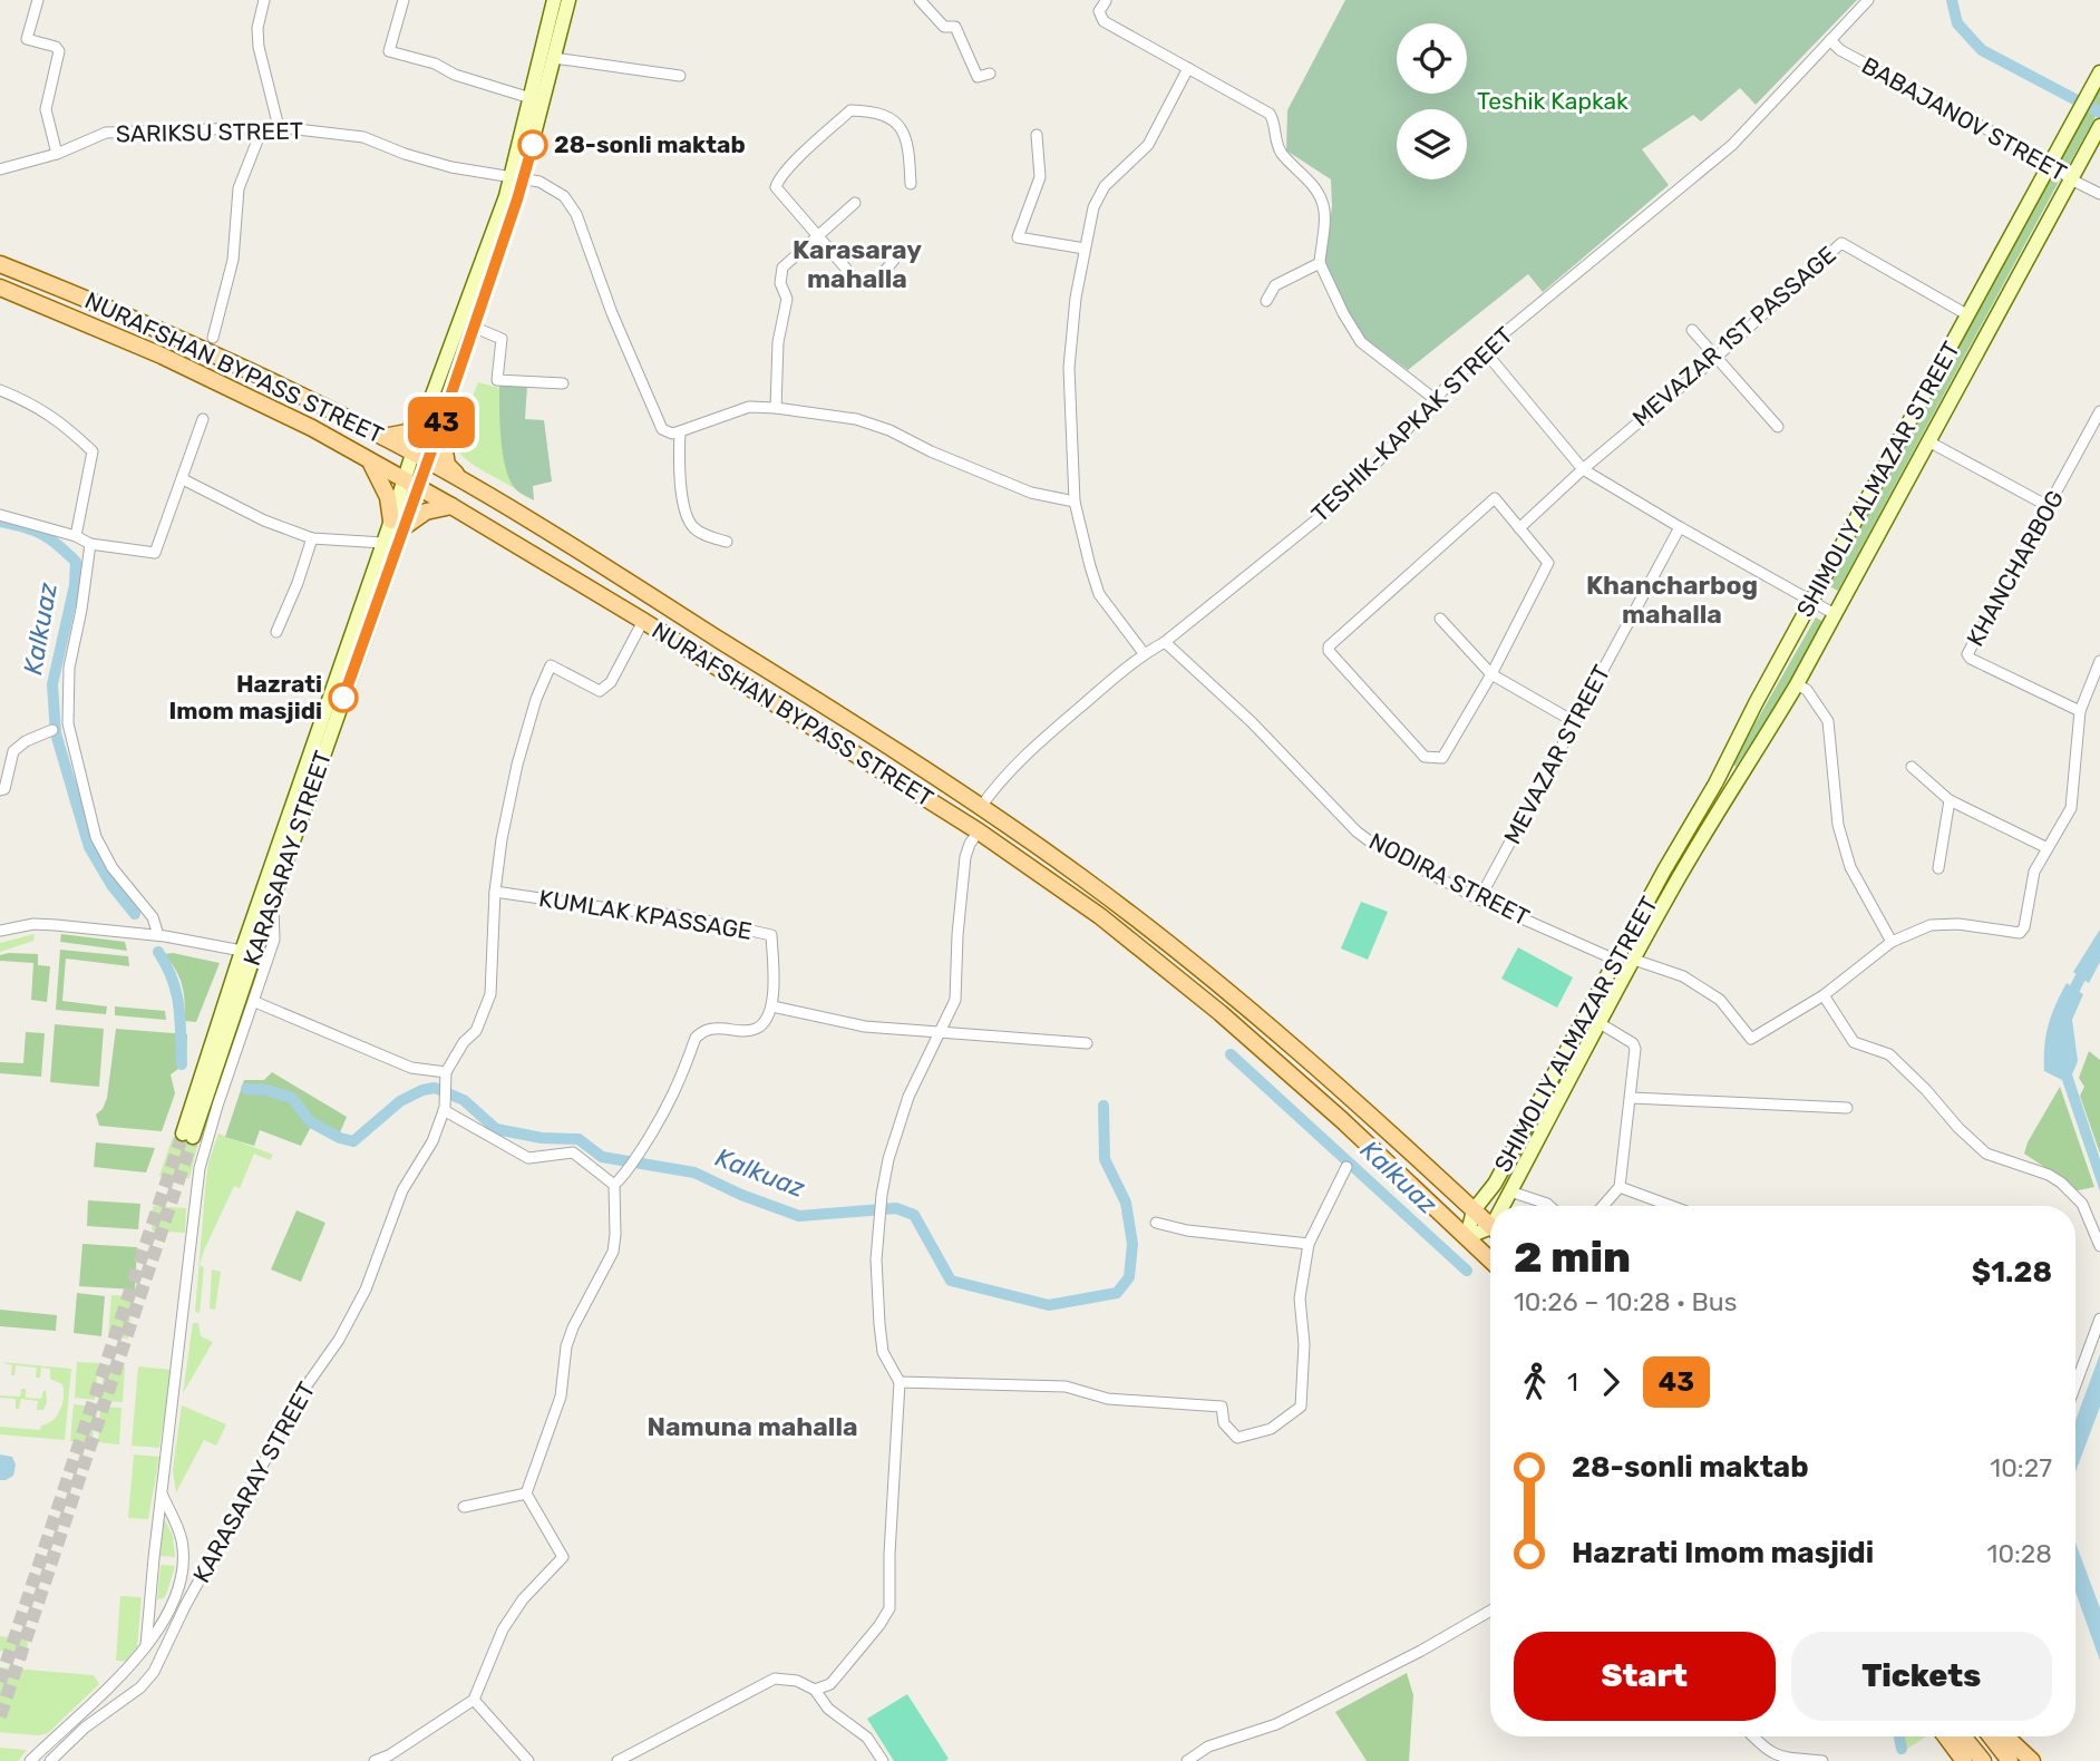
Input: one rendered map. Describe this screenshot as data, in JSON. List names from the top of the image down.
{
  "streets": {
    "main road": ["NURAFSHAN BYPASS STREET", "SHIMOLIY ALMAZAR STREET", "KARASARAY STREET"],
    "street": [
      "BABAJANOV STREET",
      "SARIKSU STREET",
      "MEVAZАR 1ST PASSAGE",
      "TESHIK-KAPKAK STREET",
      "KHANCHARBOG",
      "MEVAZAR STREET",
      "NODIRA STREET",
      "KUMLAK KPASSAGE"
    ]
  },
  "crossings": [
    ["BABAJANOV STREET", "TESHIK-KAPKAK STREET"],
    ["BABAJANOV STREET", "SHIMOLIY ALMAZAR STREET"],
    ["SARIKSU STREET", "KARASARAY STREET"],
    ["MEVAZАR 1ST PASSAGE", "SHIMOLIY ALMAZAR STREET"],
    ["NURAFSHAN BYPASS STREET", "TESHIK-KAPKAK STREET"],
    ["NURAFSHAN BYPASS STREET", "SHIMOLIY ALMAZAR STREET"],
    ["NURAFSHAN BYPASS STREET", "KARASARAY STREET"],
    ["TESHIK-KAPKAK STREET", "NODIRA STREET"],
    ["SHIMOLIY ALMAZAR STREET", "NODIRA STREET"],
    ["MEVAZAR STREET", "NODIRA STREET"]
  ],
  "districts": ["Karasaray mahalla", "Khancharbog mahalla", "Namuna mahalla"],
  "water": ["Kalkuaz"],
  "parks": ["Teshik Kapkak"],
  "places": ["28-sonli maktab", "Hazrati Imom masjidi"],
  "lines": ["bus line 43"],
  "page": {
    "on_map": "43",
    "heading": ["2 min", "10:26 – 10:28 · Bus", "$1.28"],
    "legs": ["1", "43"],
    "list": [
      {
        "name": "28-sonli maktab",
        "value": "10:27"
      },
      {
        "name": "Hazrati Imom masjidi",
        "value": "10:28"
      }
    ],
    "buttons": ["Start", "Tickets"]
  }
}
